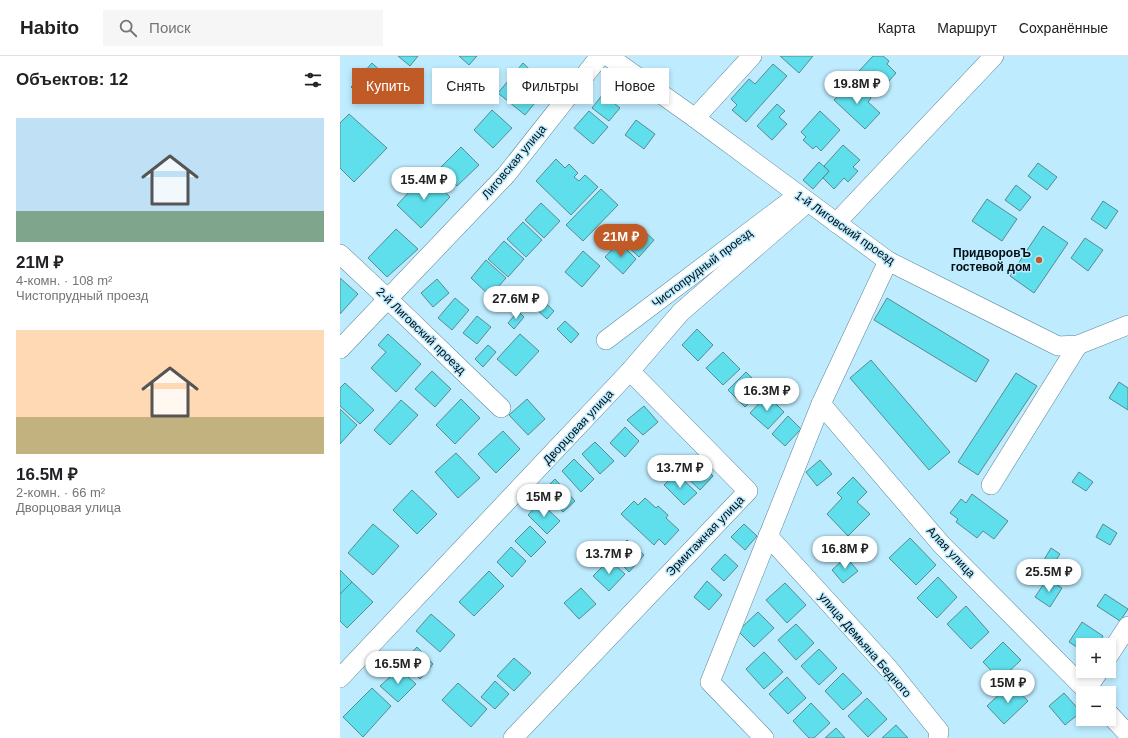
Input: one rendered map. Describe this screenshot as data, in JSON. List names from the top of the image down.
{
  "streets": {
    "street": [
      "Лиговская улица",
      "1-й Лиговский проезд",
      "Чистопрудный проезд",
      "2-й Лиговский проезд",
      "Дворцовая улица",
      "Эрмитажная улица",
      "Алая улица",
      "улица Демьяна Бедного"
    ]
  },
  "crossings": [
    ["Лиговская улица", "2-й Лиговский проезд"],
    ["1-й Лиговский проезд", "Чистопрудный проезд"],
    ["1-й Лиговский проезд", "Дворцовая улица"],
    ["Чистопрудный проезд", "Дворцовая улица"],
    ["Дворцовая улица", "Эрмитажная улица"]
  ],
  "places": ["ПридворовЪ гостевой дом"],
  "page": {
    "header": "Habito",
    "search": "Поиск",
    "nav": ["Карта", "Маршрут", "Сохранённые"],
    "heading": "Объектов: 12",
    "chip": [
      "Купить",
      "Снять",
      "Фильтры",
      "Новое"
    ],
    "price": [
      "19.8M ₽",
      "15.4M ₽",
      "21M ₽",
      "27.6M ₽",
      "16.3M ₽",
      "13.7M ₽",
      "15M ₽",
      "16.8M ₽",
      "13.7M ₽",
      "25.5M ₽",
      "16.5M ₽",
      "15M ₽"
    ],
    "list": [
      {
        "name": "21M ₽",
        "note": "4-комн. · 108 m² · Чистопрудный проезд"
      },
      {
        "name": "16.5M ₽",
        "note": "2-комн. · 66 m² · Дворцовая улица"
      }
    ],
    "map_buttons": ["+", "−"]
  }
}
